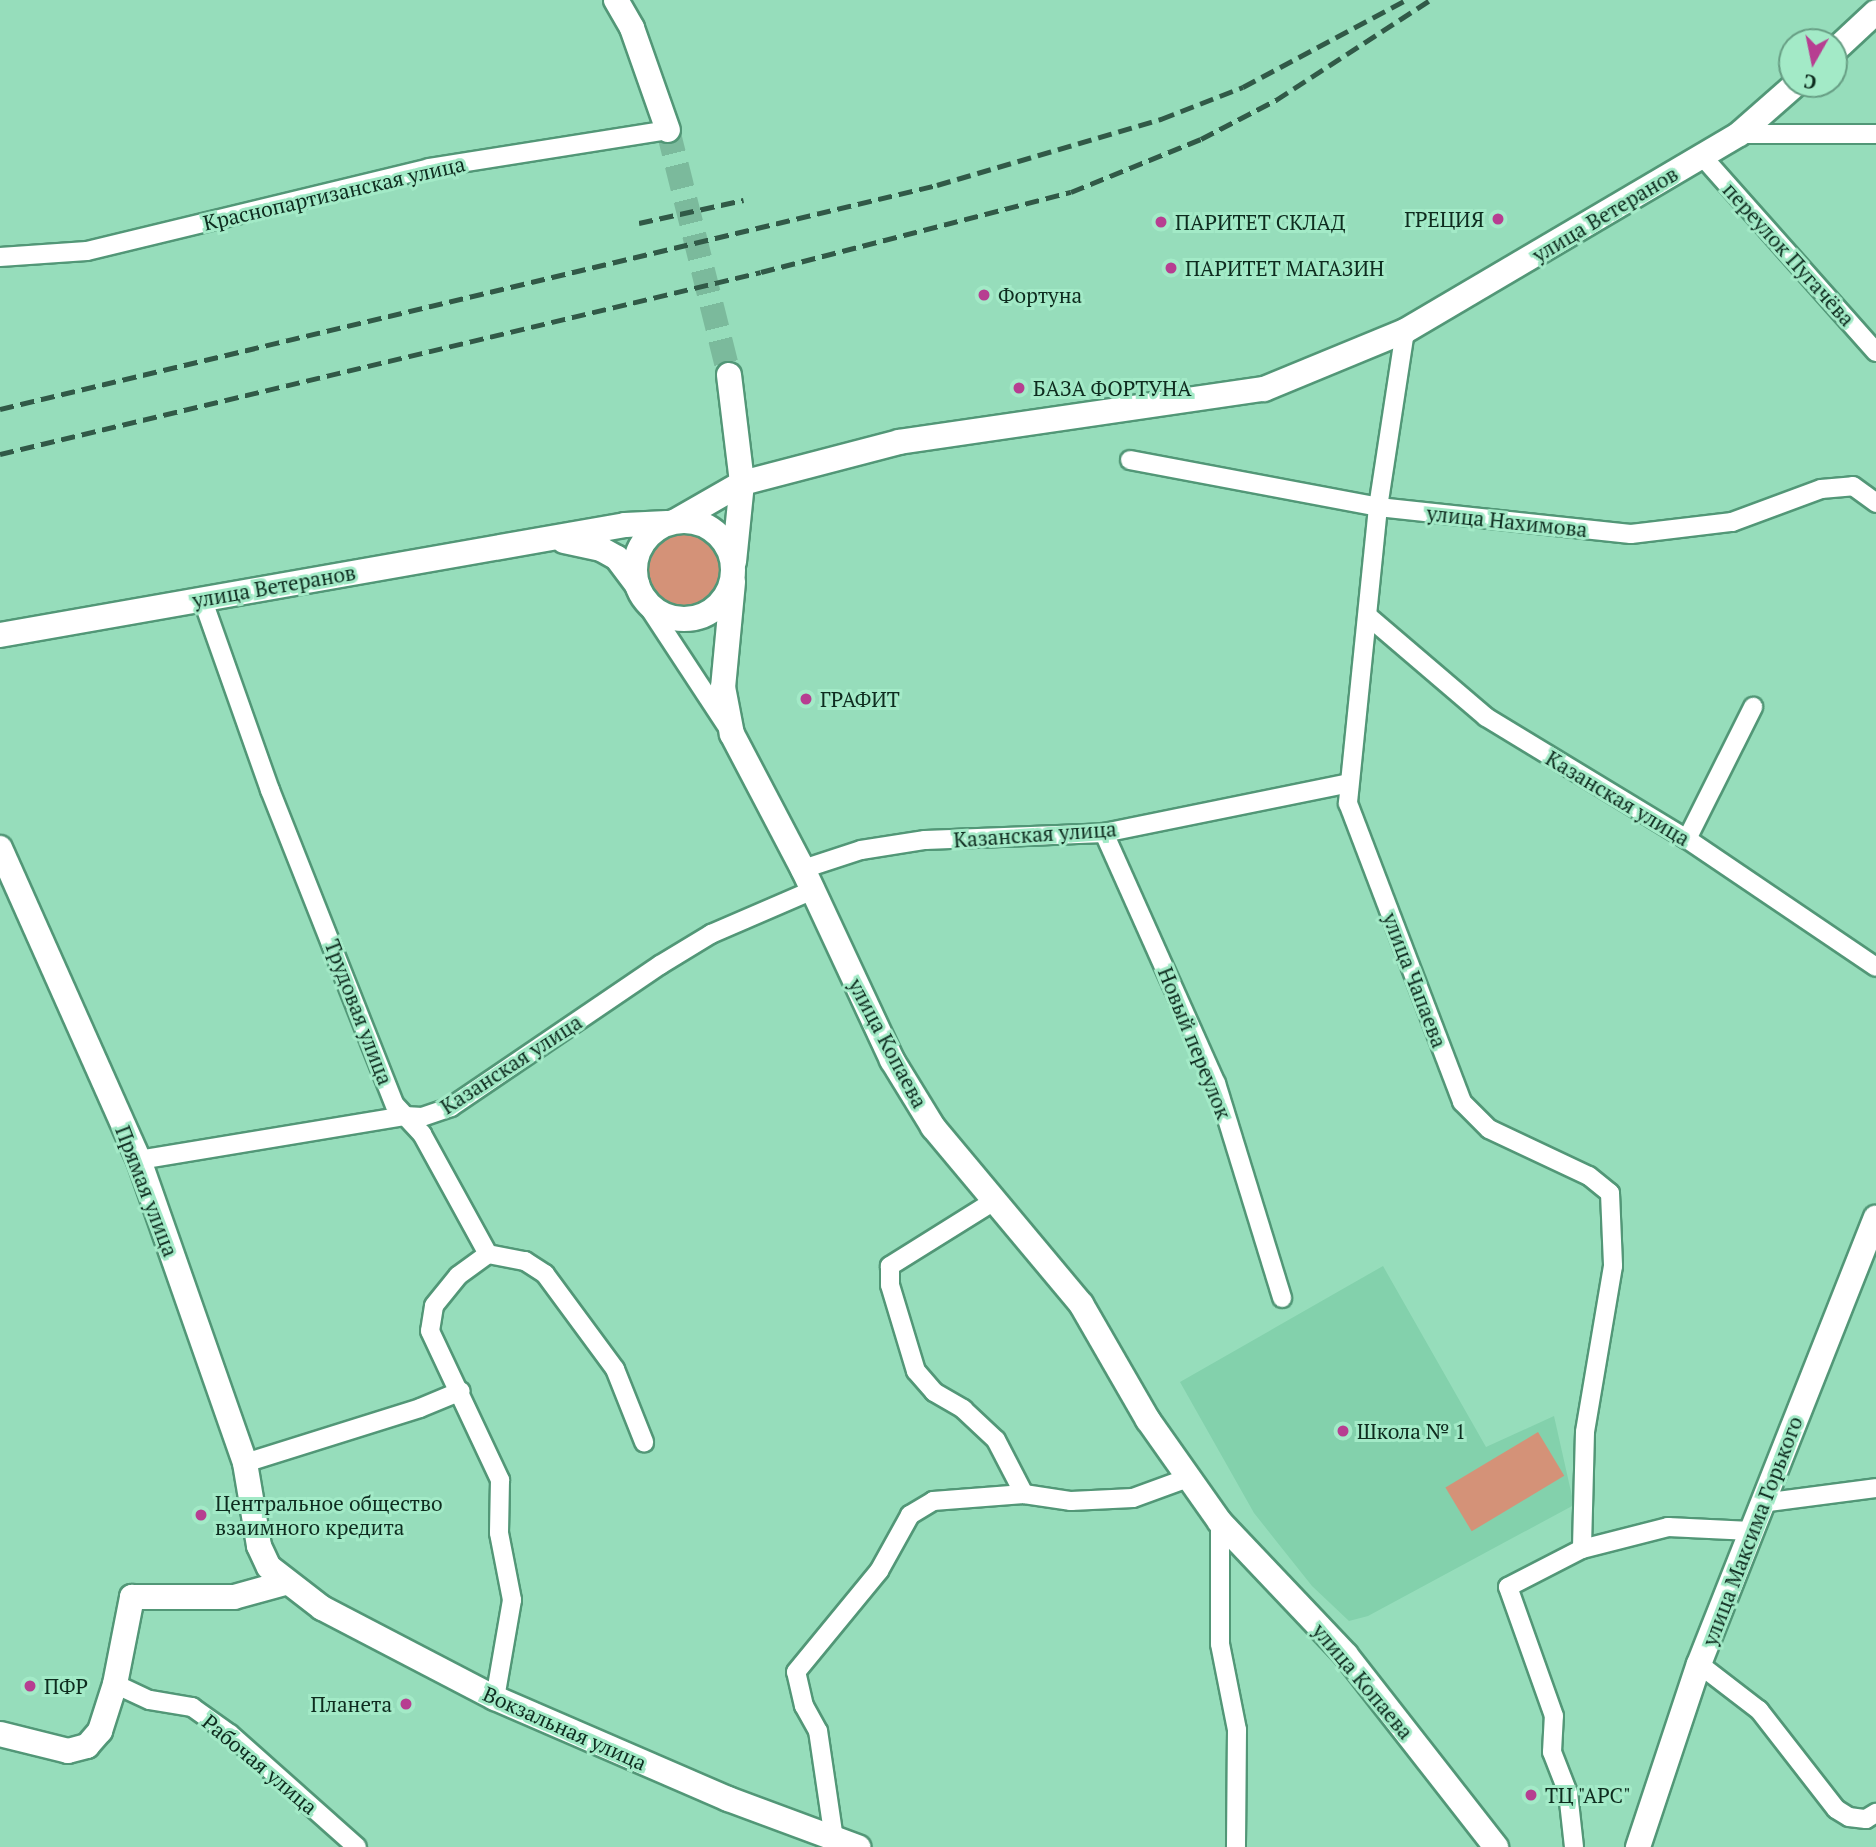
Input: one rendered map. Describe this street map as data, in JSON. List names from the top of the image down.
{
  "streets": {
    "main road": [
      "улица Ветеранов",
      "улица Копаева",
      "Прямая улица",
      "улица Максима Горького",
      "Вокзальная улица"
    ],
    "street": [
      "Краснопартизанская улица",
      "переулок Пугачёва",
      "улица Нахимова",
      "Казанская улица",
      "улица Чапаева",
      "Трудовая улица",
      "Новый переулок",
      "Рабочая улица"
    ]
  },
  "crossings": [
    ["улица Ветеранов", "переулок Пугачёва"],
    ["улица Ветеранов", "улица Чапаева"],
    ["улица Ветеранов", "Трудовая улица"],
    ["улица Ветеранов", "улица Копаева"],
    ["улица Нахимова", "улица Чапаева"],
    ["Казанская улица", "улица Чапаева"],
    ["Казанская улица", "Трудовая улица"],
    ["Казанская улица", "улица Копаева"],
    ["Казанская улица", "Новый переулок"],
    ["Казанская улица", "Прямая улица"],
    ["Прямая улица", "Вокзальная улица"]
  ],
  "places": [
    "ГРЕЦИЯ",
    "ПАРИТЕТ СКЛАД",
    "ПАРИТЕТ МАГАЗИН",
    "Фортуна",
    "БАЗА ФОРТУНА",
    "ГРАФИТ",
    "Школа № 1",
    "Центральное общество взаимного кредита",
    "ПФР",
    "Планета",
    "ТЦ \"АРС\""
  ],
  "north": "bottom"
}
